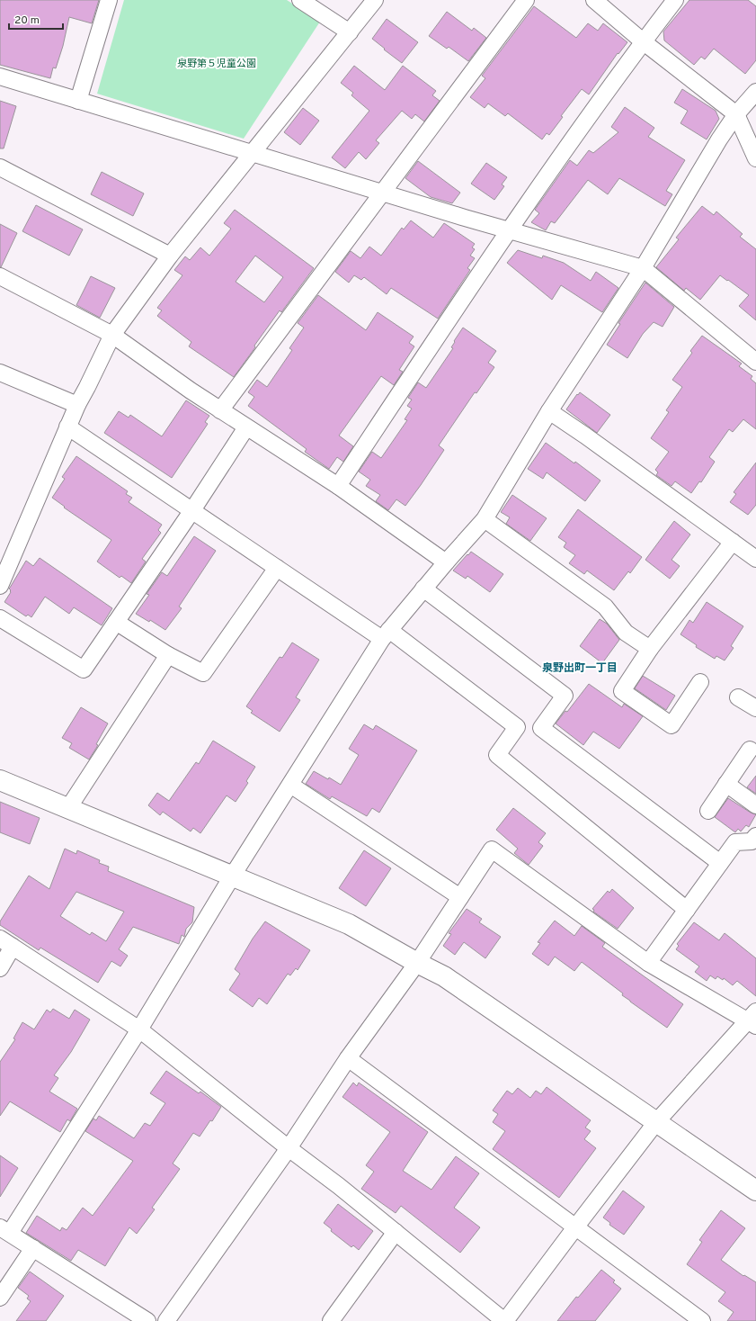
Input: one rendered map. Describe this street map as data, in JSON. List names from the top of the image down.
{
  "districts": ["泉野出町一丁目"],
  "parks": ["泉野第５児童公園"],
  "scale_bar": "20 m"
}
